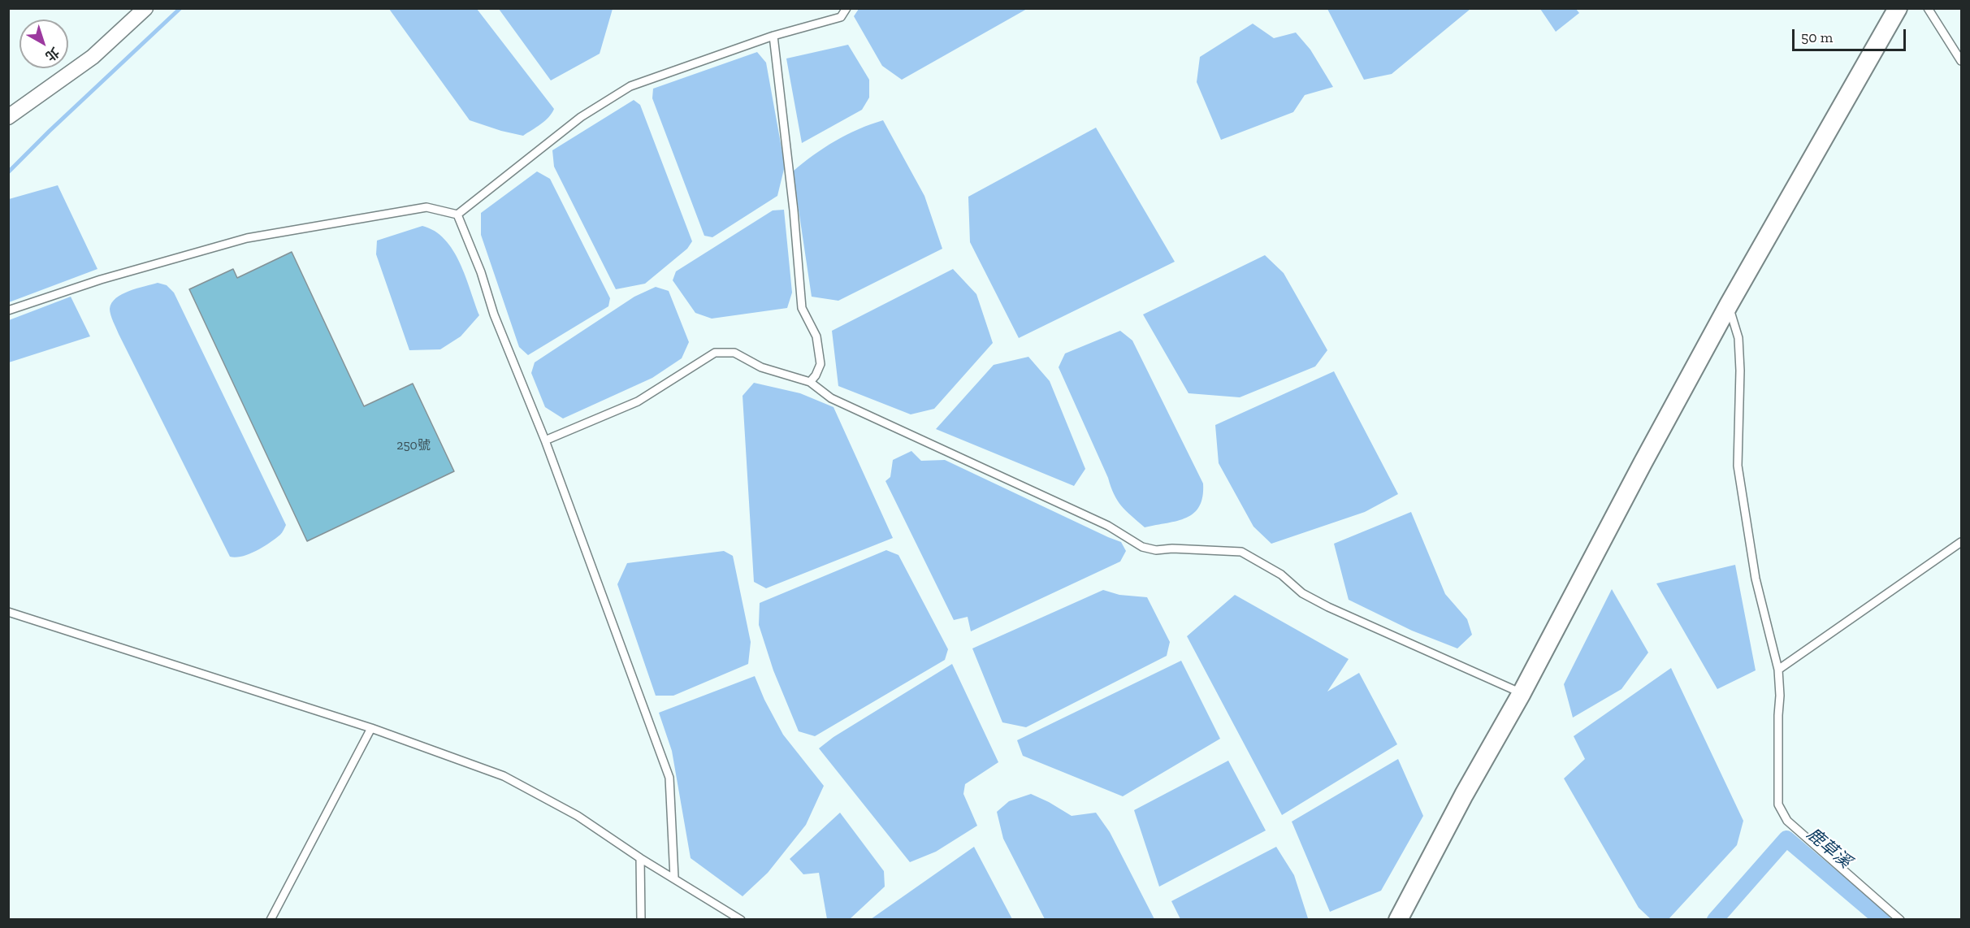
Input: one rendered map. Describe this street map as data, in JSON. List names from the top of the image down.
{
  "water": ["鹿草溪"],
  "house_numbers": ["250號"],
  "scale_bar": "50 m",
  "north": "bottom right"
}
